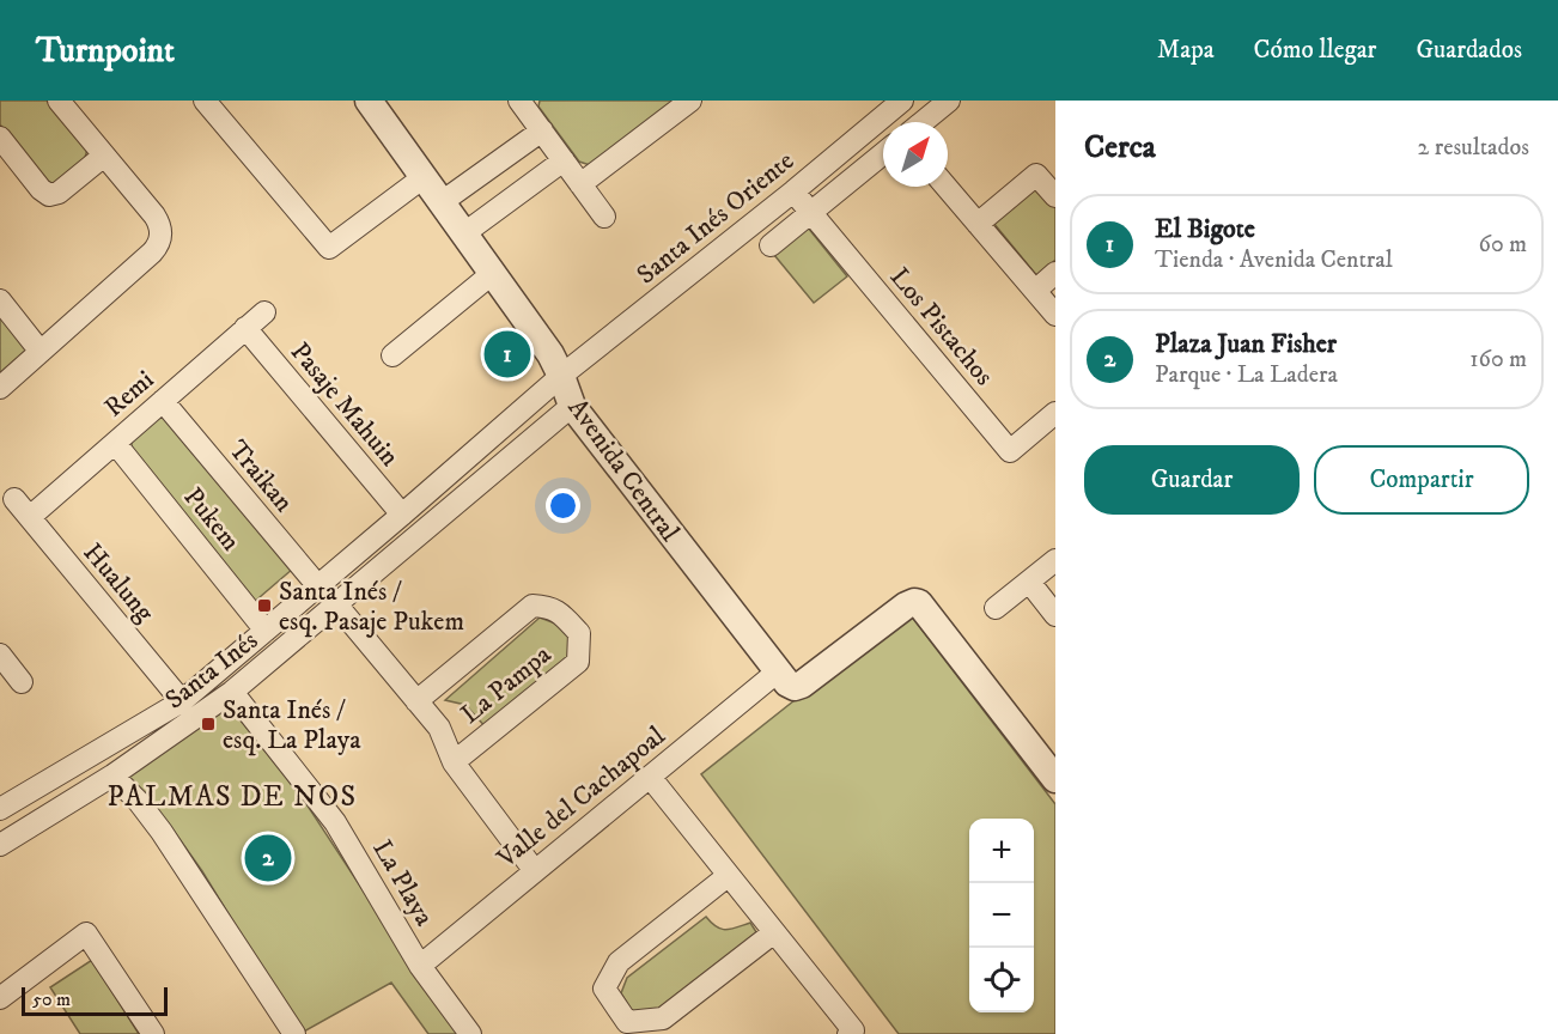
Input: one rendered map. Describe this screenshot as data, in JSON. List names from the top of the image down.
{
  "streets": {
    "street": [
      "Santa Inés Oriente",
      "Los Pistachos",
      "Remi",
      "Pasaje Mahuin",
      "Avenida Central",
      "Traikan",
      "Pukem",
      "Hualung",
      "Santa Inés",
      "La Pampa",
      "Valle del Cachapoal",
      "La Playa"
    ]
  },
  "crossings": [
    ["Santa Inés Oriente", "Los Pistachos"],
    ["Santa Inés Oriente", "Avenida Central"],
    ["Santa Inés Oriente", "Santa Inés"],
    ["Remi", "Pasaje Mahuin"],
    ["Remi", "Traikan"],
    ["Remi", "Pukem"],
    ["Remi", "Hualung"],
    ["Pasaje Mahuin", "Santa Inés"],
    ["Avenida Central", "Santa Inés"],
    ["Avenida Central", "Valle del Cachapoal"],
    ["Traikan", "Santa Inés"],
    ["Pukem", "Santa Inés"],
    ["Hualung", "Santa Inés"],
    ["Santa Inés", "La Playa"],
    ["Valle del Cachapoal", "La Playa"]
  ],
  "districts": ["PALMAS DE NOS"],
  "places": {
    "transit": ["Santa Inés / esq. Pasaje Pukem", "Santa Inés / esq. La Playa"]
  },
  "scale_bar": "50 m",
  "north": "top right",
  "page": {
    "header": "Turnpoint",
    "nav": ["Mapa", "Cómo llegar", "Guardados"],
    "heading": ["Cerca", "2 resultados"],
    "list": [
      {
        "mark": "1",
        "name": "El Bigote",
        "note": "Tienda · Avenida Central",
        "value": "60 m"
      },
      {
        "mark": "2",
        "name": "Plaza Juan Fisher",
        "note": "Parque · La Ladera",
        "value": "160 m"
      }
    ],
    "pins": ["1", "2"],
    "buttons": ["Guardar", "Compartir"],
    "map_buttons": ["+", "−"],
    "scale": "50 m"
  }
}
